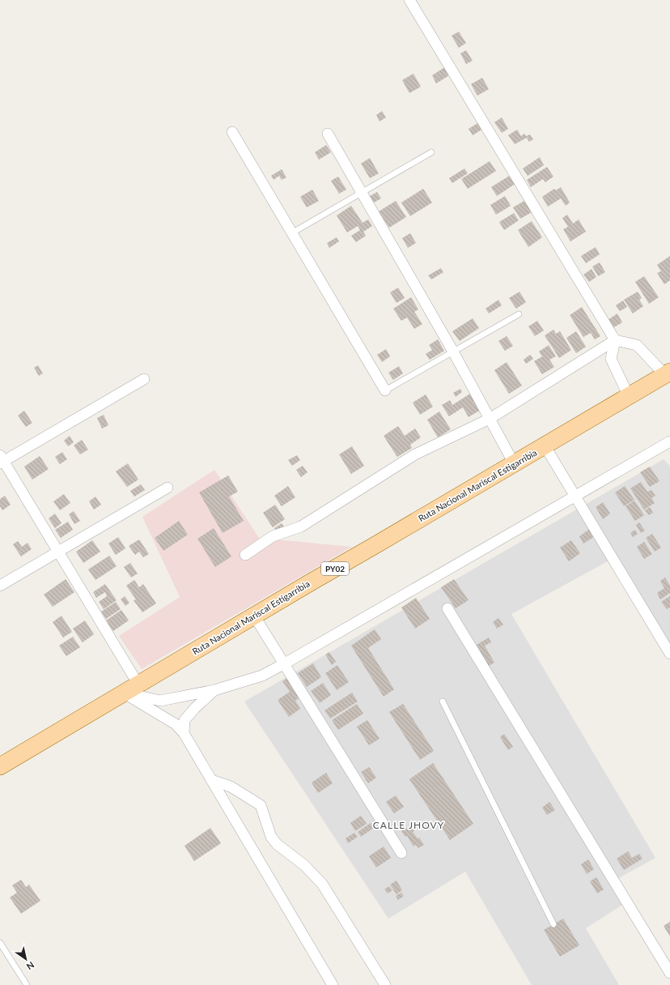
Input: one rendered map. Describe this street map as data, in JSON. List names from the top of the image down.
{
  "streets": {
    "main road": ["Ruta Nacional Mariscal Estigarribia", "PY02"]
  },
  "districts": ["CALLE JHOVY"],
  "north": "bottom right"
}
